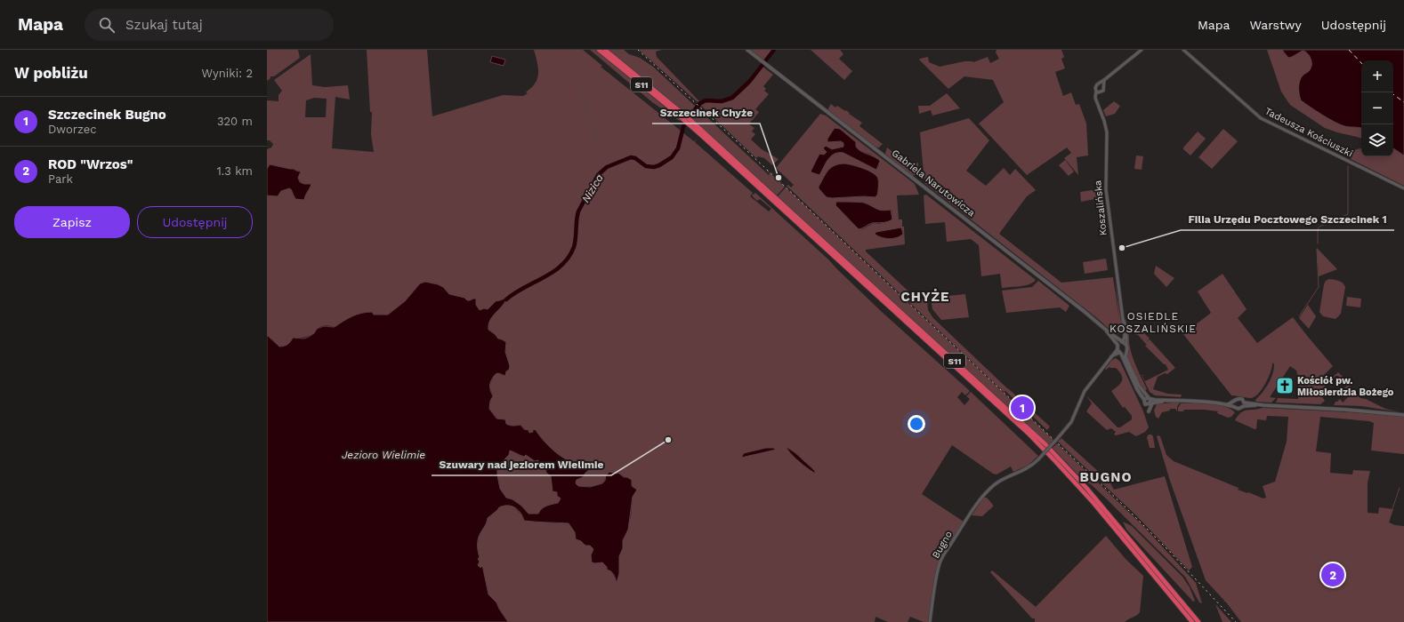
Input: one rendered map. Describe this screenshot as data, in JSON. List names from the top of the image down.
{
  "streets": {
    "highway": ["S11"],
    "main road": ["Gabriela Narutowicza"],
    "street": ["Tadeusza Kościuszki", "Koszalińska", "Bugno"]
  },
  "crossings": [
    ["Gabriela Narutowicza", "Koszalińska"]
  ],
  "districts": ["CHYŻE", "OSIEDLE KOSZALIŃSKIE", "BUGNO"],
  "water": ["Nizica", "Jezioro Wielimie"],
  "places": {
    "other": ["Szczecinek Chyże", "Filia Urzędu Pocztowego Szczecinek 1", "Szuwary nad jeziorem Wielimie"],
    "church": ["Kościół pw. Miłosierdzia Bożego"]
  },
  "page": {
    "header": "Mapa",
    "search": "Szukaj tutaj",
    "nav": ["Mapa", "Warstwy", "Udostępnij"],
    "heading": ["W pobliżu", "Wyniki: 2"],
    "map_buttons": ["+", "−"],
    "list": [
      {
        "mark": "1",
        "name": "Szczecinek Bugno",
        "note": "Dworzec",
        "value": "320 m"
      },
      {
        "mark": "2",
        "name": "ROD \"Wrzos\"",
        "note": "Park",
        "value": "1.3 km"
      }
    ],
    "buttons": ["Zapisz", "Udostępnij"],
    "pins": ["1", "2"]
  }
}
